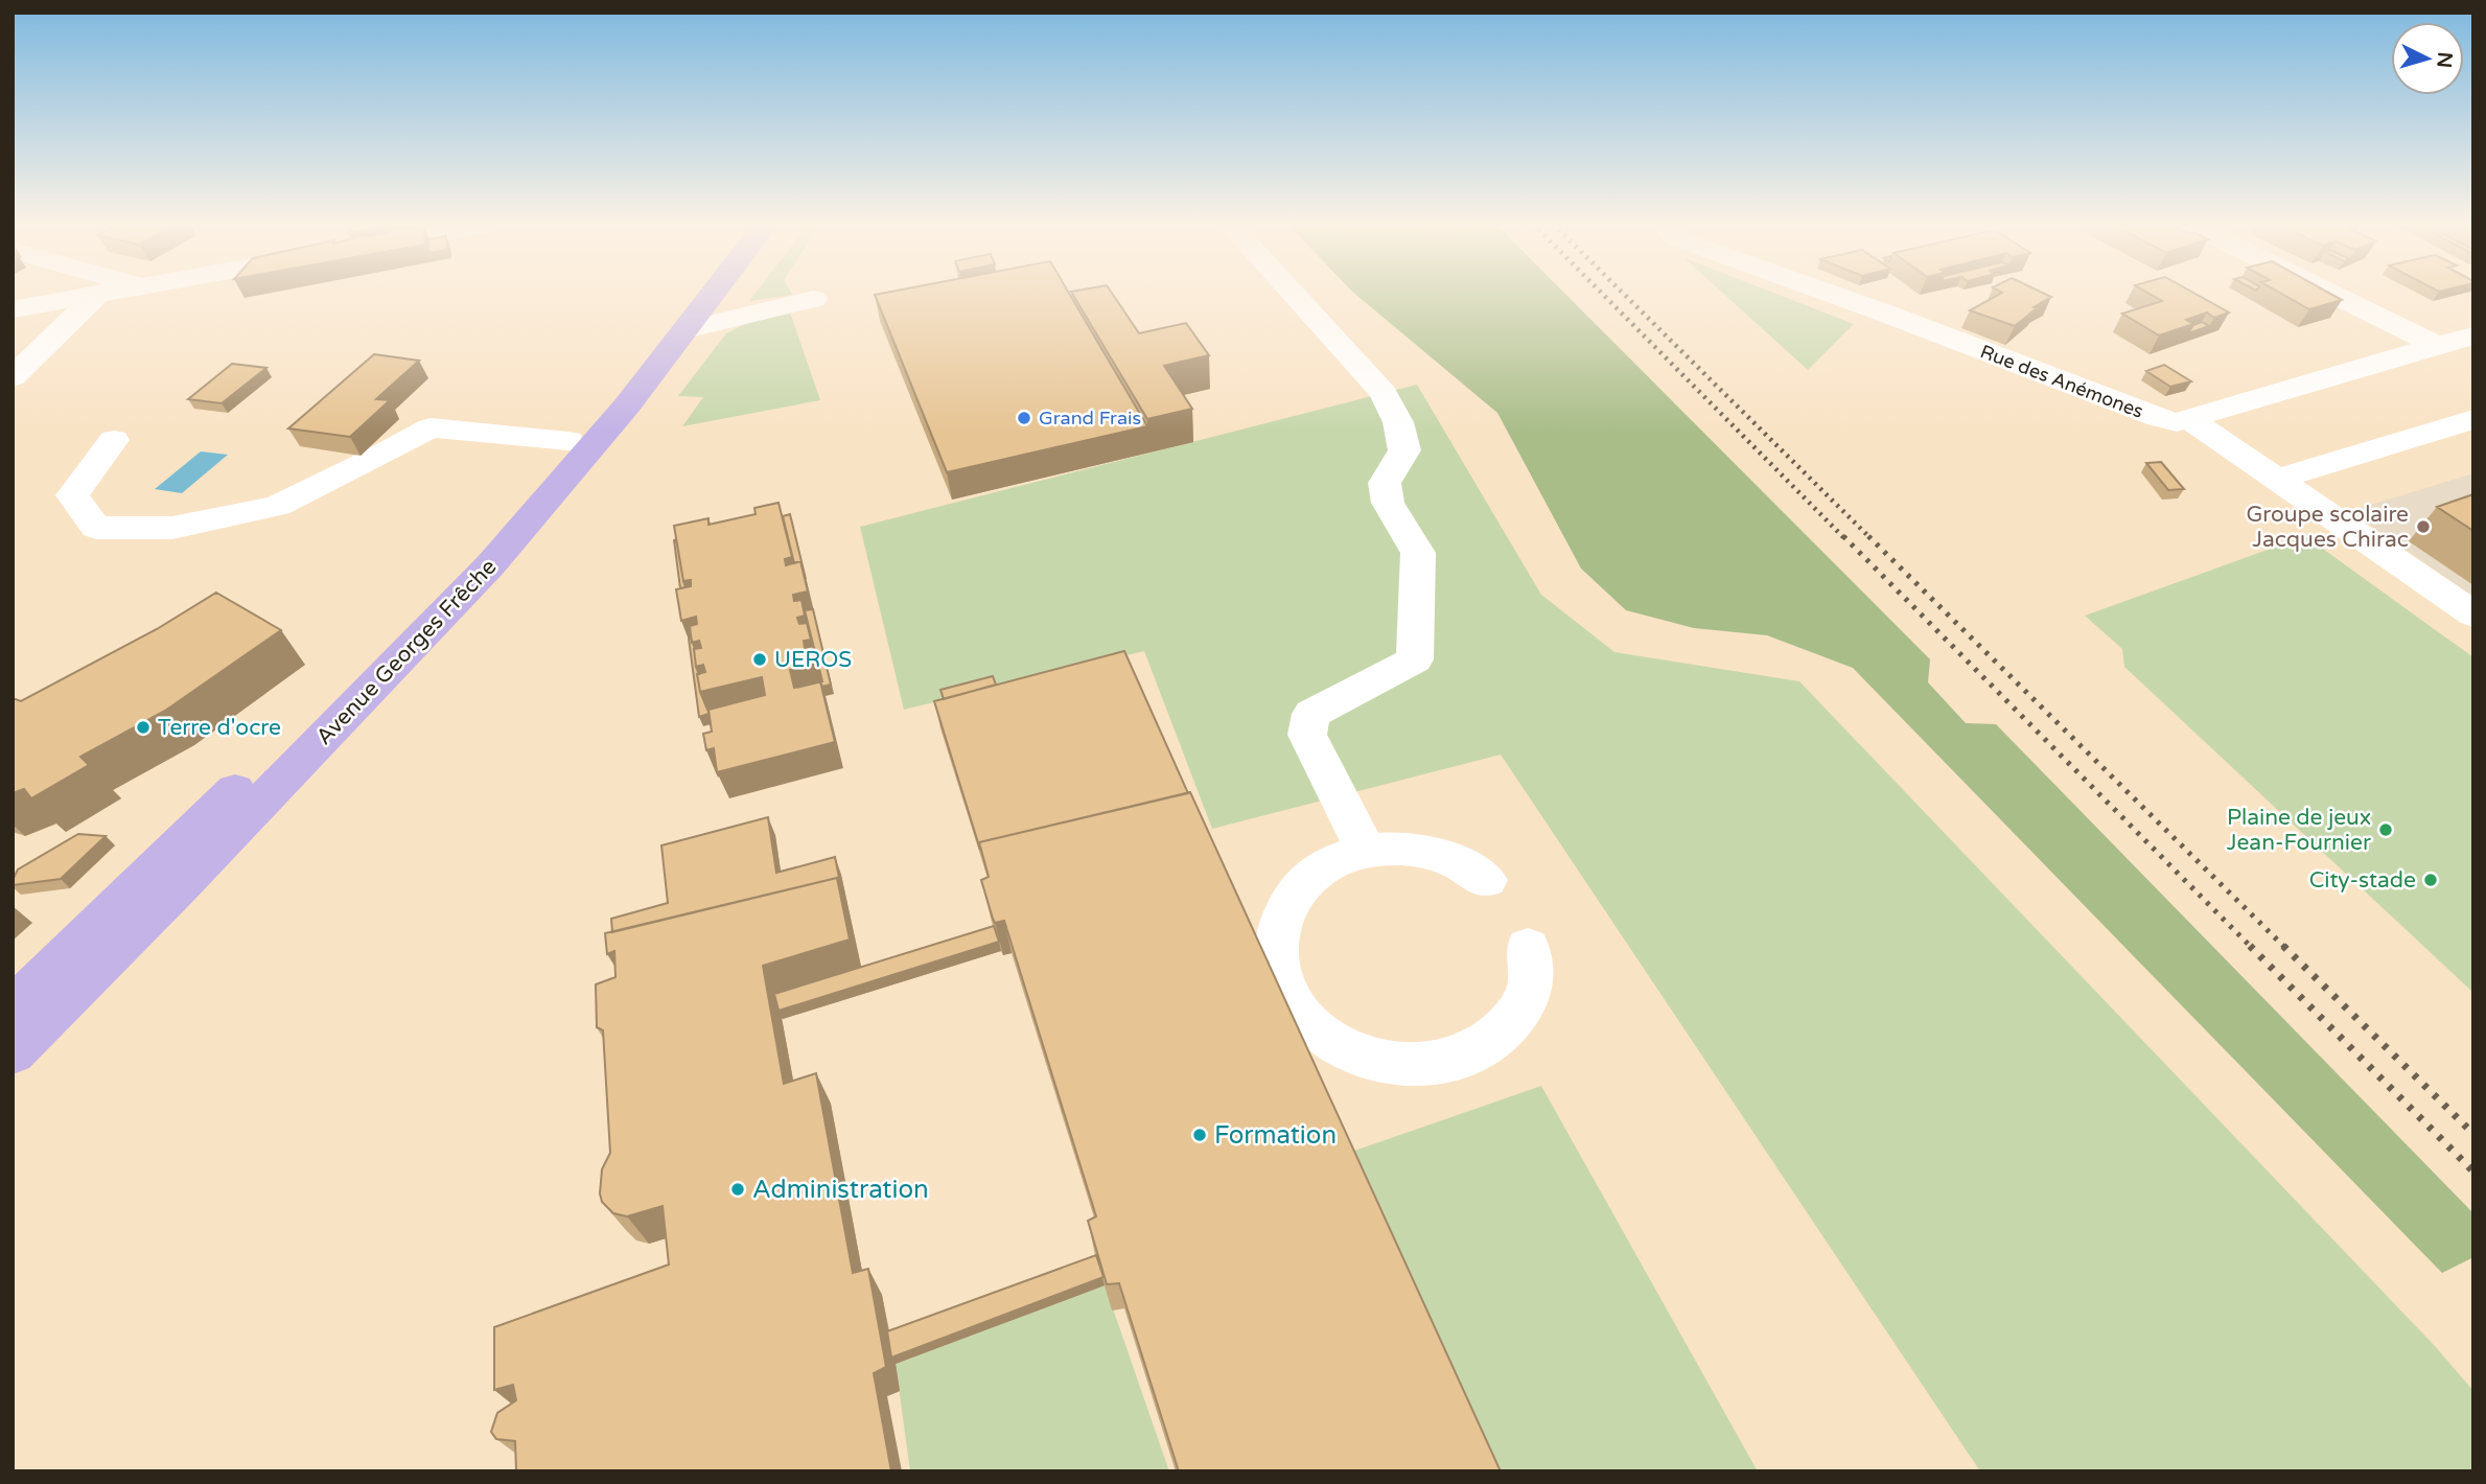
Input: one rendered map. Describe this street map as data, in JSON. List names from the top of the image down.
{
  "streets": {
    "main road": ["Avenue Georges Frêche"],
    "street": ["Rue des Anémones"]
  },
  "places": [
    "Grand Frais",
    "Groupe scolaire Jacques Chirac",
    "UEROS",
    "Terre d'ocre",
    "Plaine de jeux Jean-Fournier",
    "City-stade",
    "Formation",
    "Administration"
  ],
  "north": "right"
}
